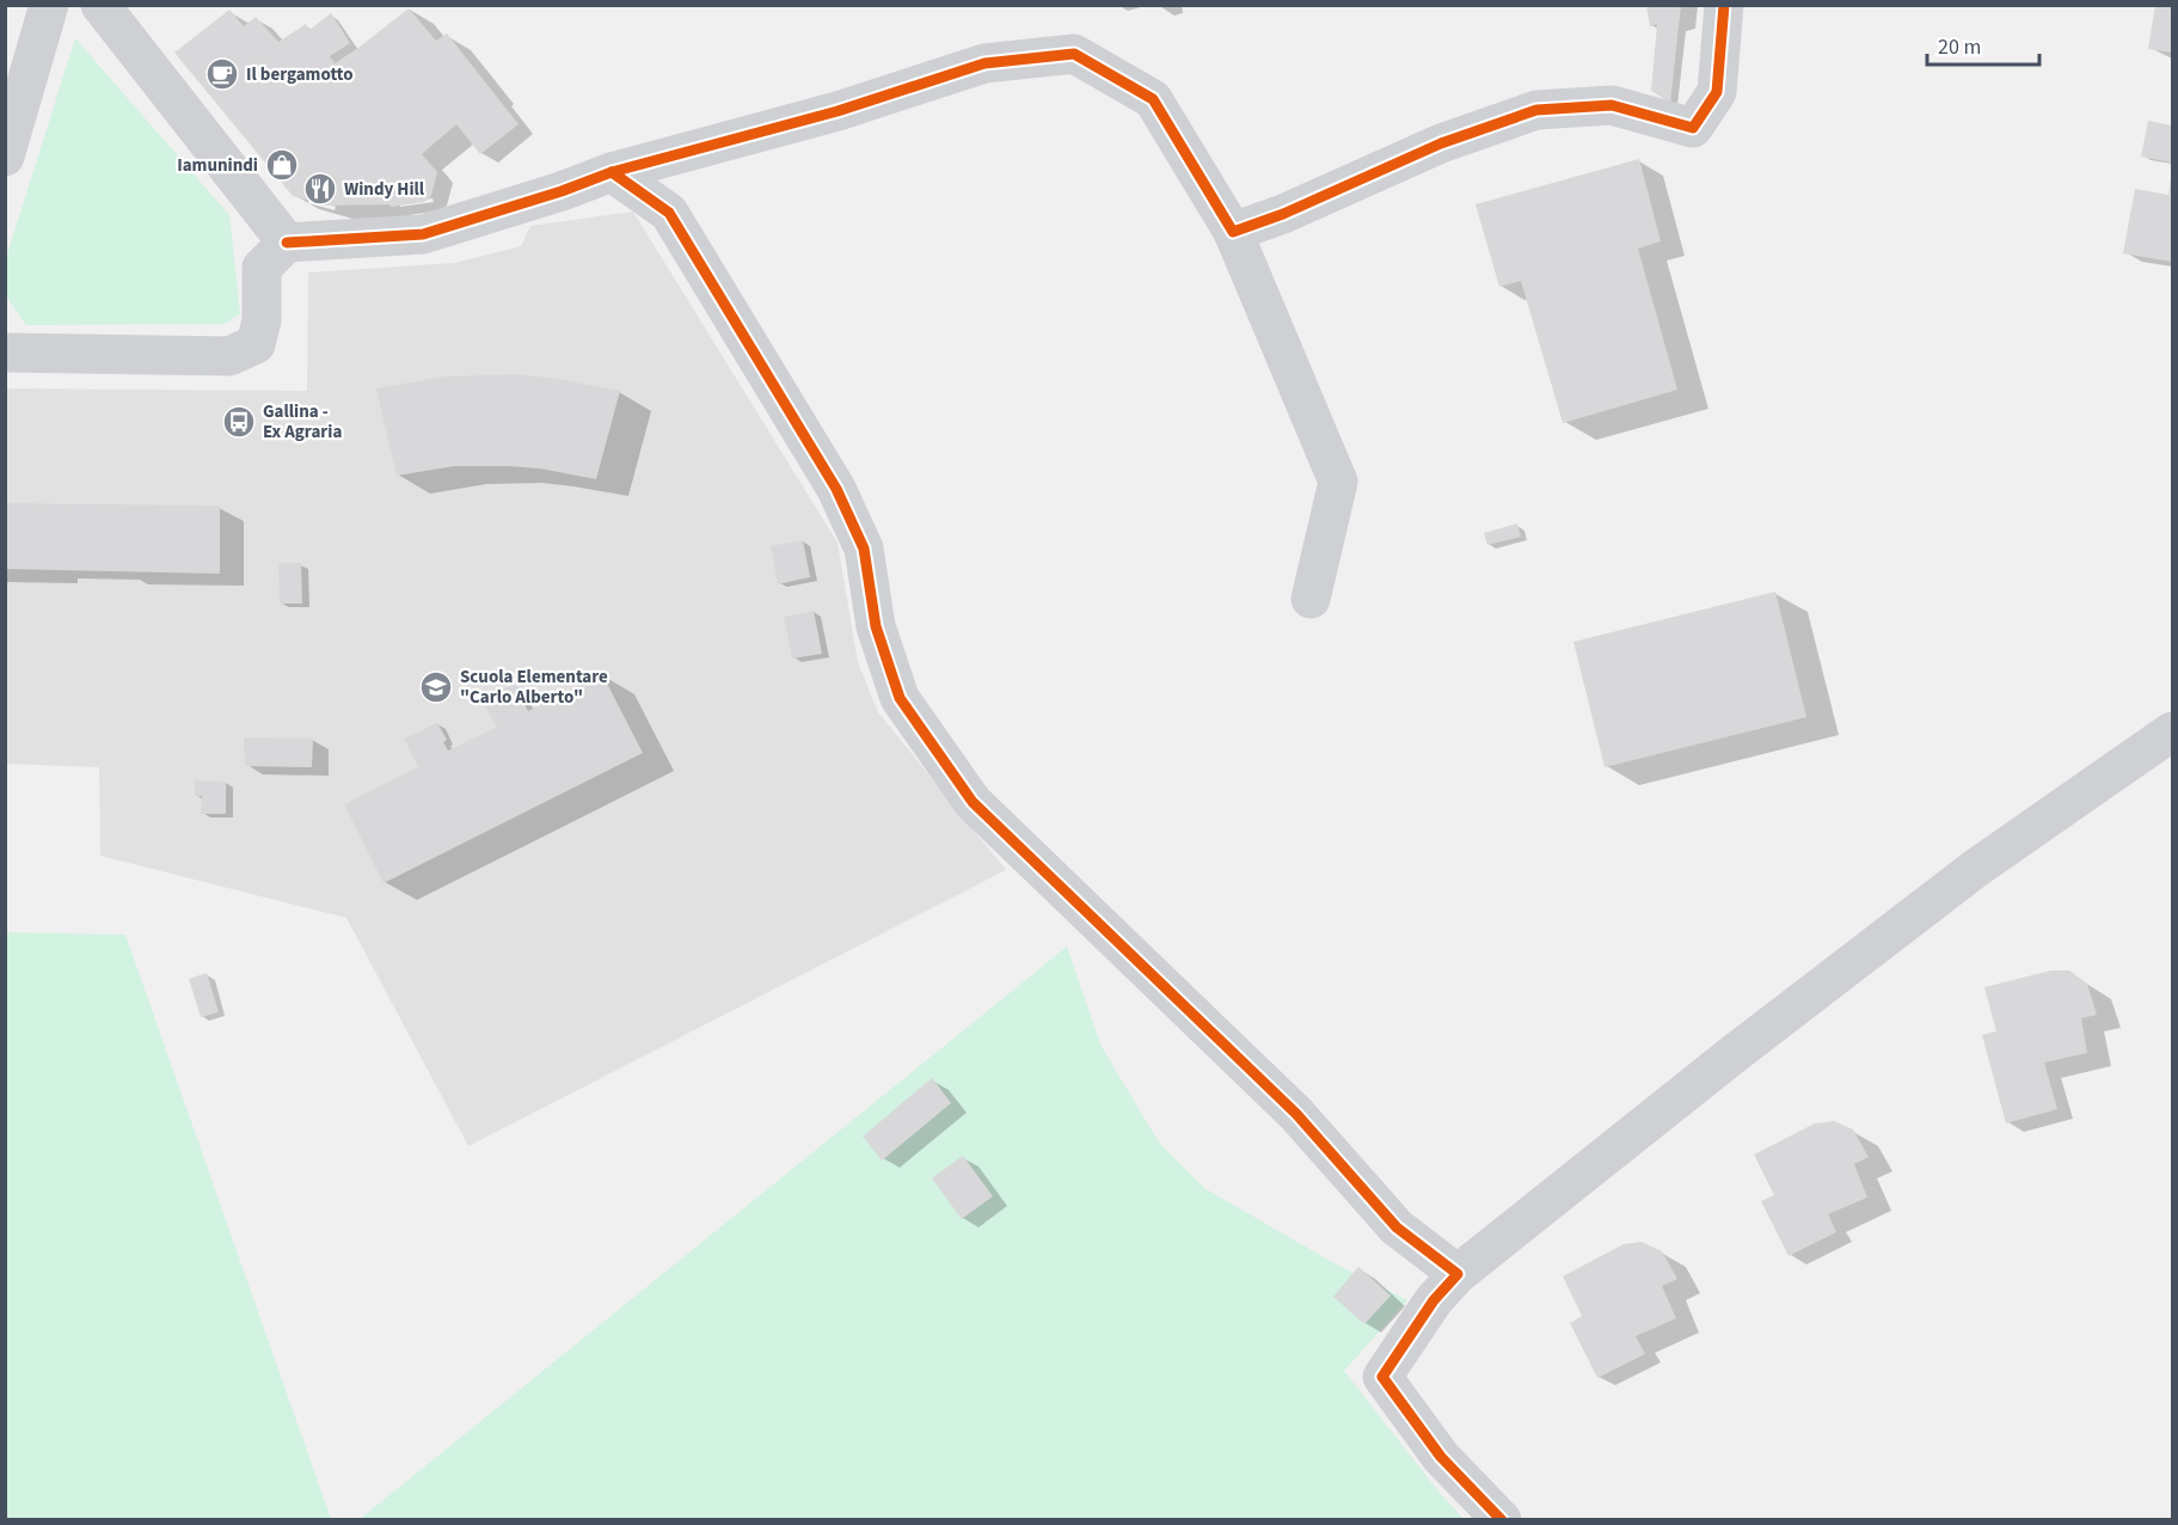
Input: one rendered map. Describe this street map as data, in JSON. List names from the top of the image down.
{
  "places": {
    "cafe": ["Il bergamotto"],
    "shop": ["Iamunindi"],
    "restaurant": ["Windy Hill"],
    "bus stop": ["Gallina - Ex Agraria"],
    "school or university": ["Scuola Elementare \"Carlo Alberto\""]
  },
  "scale_bar": "20 m"
}
